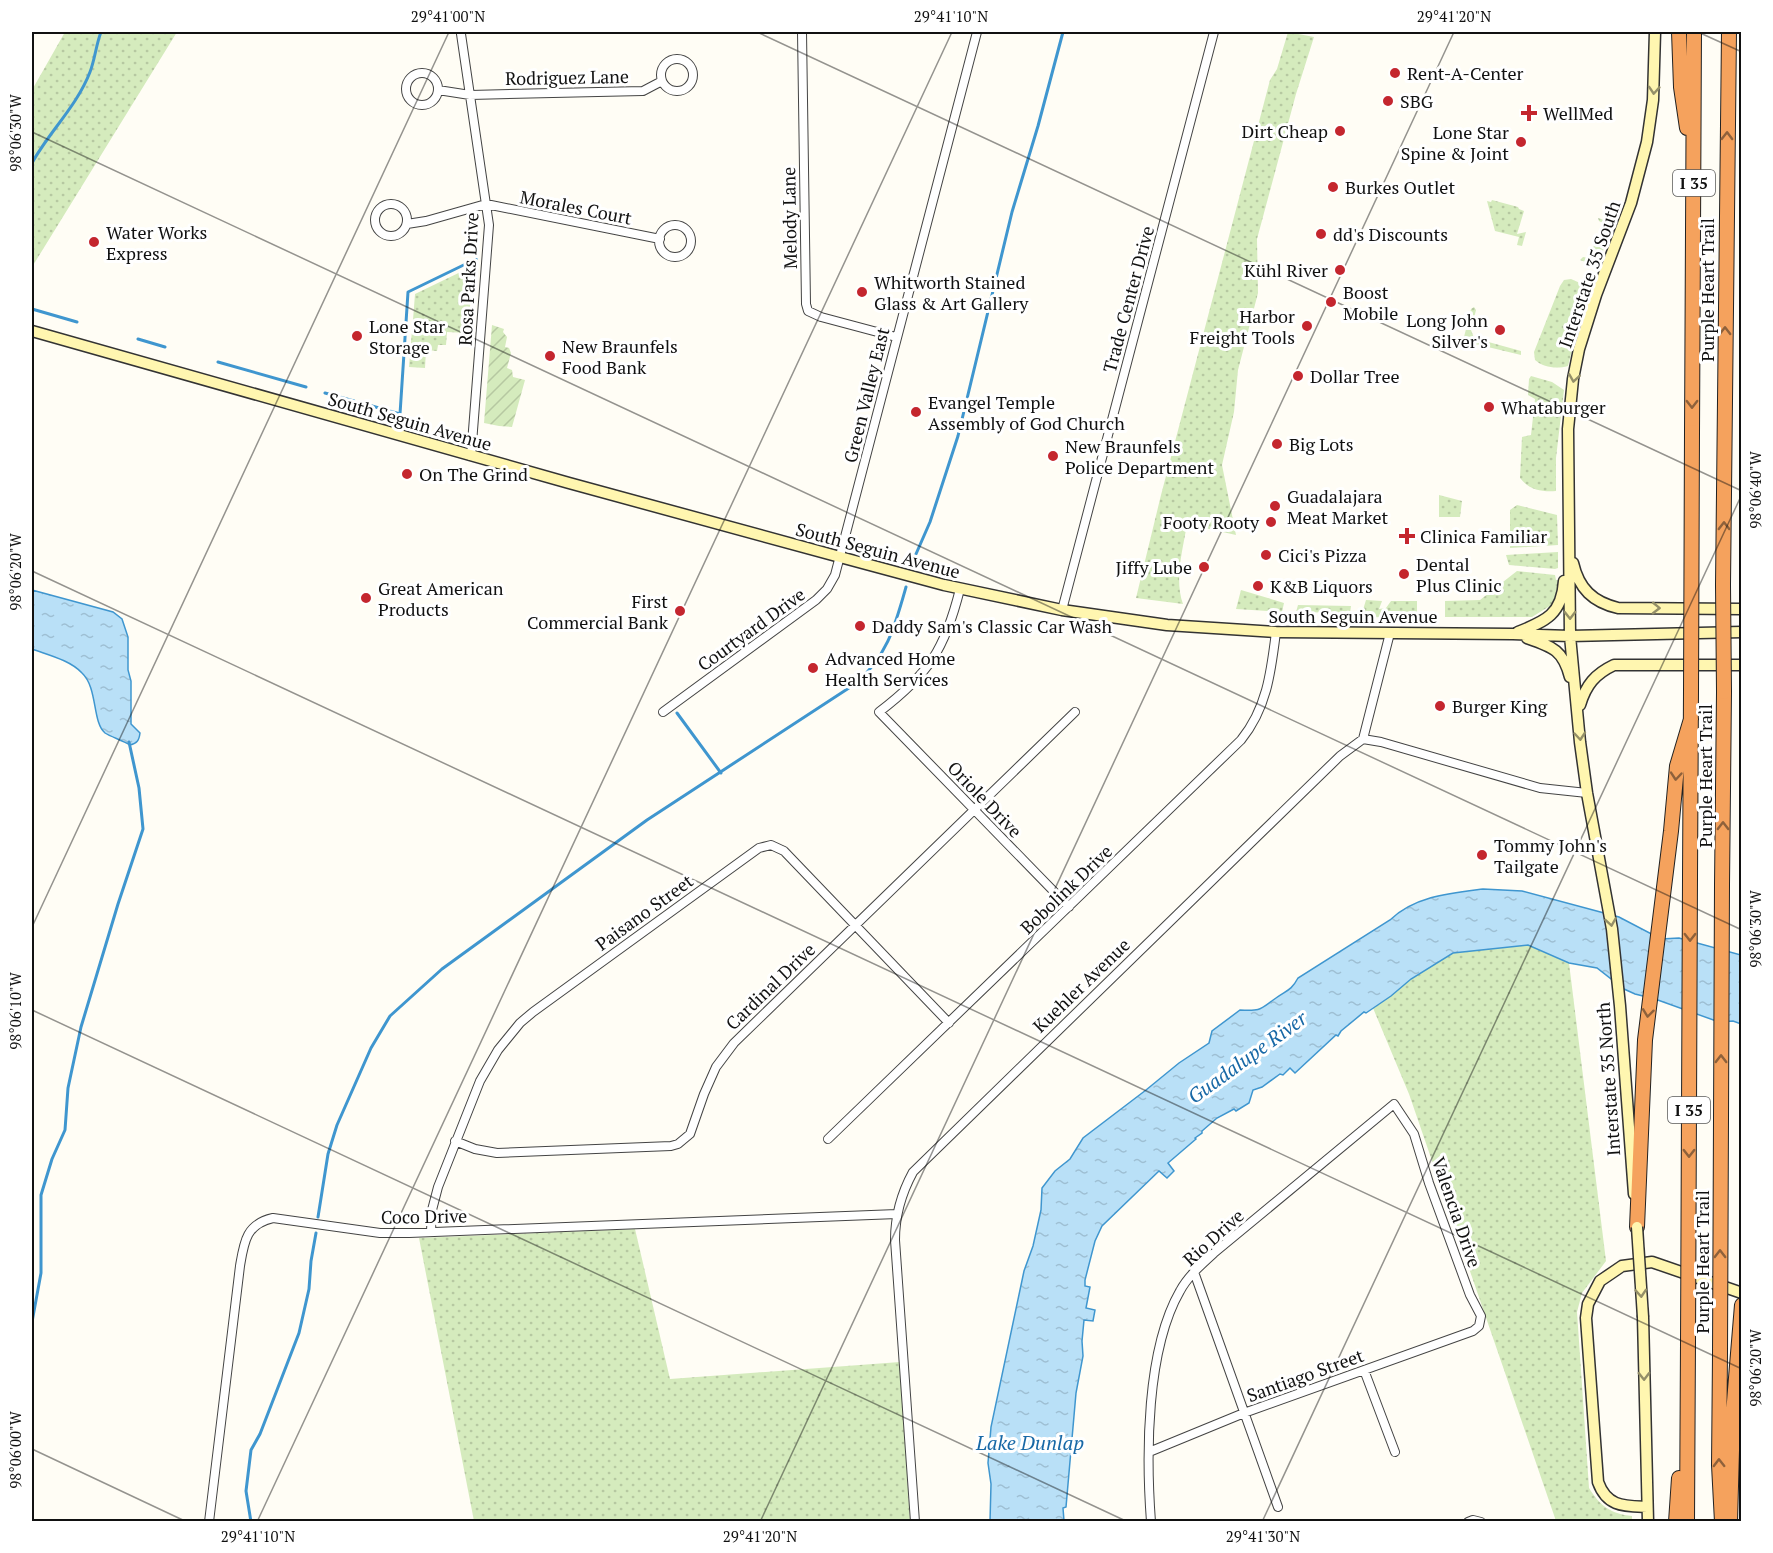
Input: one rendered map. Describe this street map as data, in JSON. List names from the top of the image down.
{
  "streets": {
    "highway": ["I 35", "Purple Heart Trail"],
    "main road": ["Interstate 35 South", "South Seguin Avenue", "Interstate 35 North"],
    "street": [
      "Rodriguez Lane",
      "Morales Court",
      "Melody Lane",
      "Rosa Parks Drive",
      "Trade Center Drive",
      "Green Valley East",
      "Courtyard Drive",
      "Oriole Drive",
      "Bobolink Drive",
      "Paisano Street",
      "Kuehler Avenue",
      "Cardinal Drive",
      "Valencia Drive",
      "Coco Drive",
      "Rio Drive",
      "Santiago Street"
    ]
  },
  "crossings": [
    ["Rodriguez Lane", "Rosa Parks Drive"],
    ["I 35", "Purple Heart Trail"],
    ["Morales Court", "Rosa Parks Drive"],
    ["Melody Lane", "Green Valley East"],
    ["Interstate 35 South", "South Seguin Avenue"],
    ["Interstate 35 South", "Interstate 35 North"],
    ["Rosa Parks Drive", "South Seguin Avenue"],
    ["Trade Center Drive", "South Seguin Avenue"],
    ["Green Valley East", "South Seguin Avenue"],
    ["Green Valley East", "Courtyard Drive"],
    ["South Seguin Avenue", "Courtyard Drive"],
    ["South Seguin Avenue", "Oriole Drive"],
    ["South Seguin Avenue", "Bobolink Drive"],
    ["South Seguin Avenue", "Interstate 35 North"],
    ["Oriole Drive", "Bobolink Drive"],
    ["Oriole Drive", "Cardinal Drive"],
    ["Bobolink Drive", "Paisano Street"],
    ["Paisano Street", "Cardinal Drive"],
    ["Paisano Street", "Coco Drive"],
    ["Kuehler Avenue", "Coco Drive"],
    ["Valencia Drive", "Rio Drive"],
    ["Valencia Drive", "Santiago Street"],
    ["Rio Drive", "Santiago Street"]
  ],
  "one_way": ["Interstate 35 South", "Interstate 35 North"],
  "water": ["Guadalupe River", "Lake Dunlap"],
  "places": {
    "other": [
      "Rent-A-Center",
      "SBG",
      "Dirt Cheap",
      "Lone Star Spine & Joint",
      "Burkes Outlet",
      "dd's Discounts",
      "Water Works Express",
      "Kühl River",
      "Whitworth Stained Glass & Art Gallery",
      "Boost Mobile",
      "Harbor Freight Tools",
      "Long John Silver's",
      "Lone Star Storage",
      "New Braunfels Food Bank",
      "Dollar Tree",
      "Whataburger",
      "Evangel Temple Assembly of God Church",
      "Big Lots",
      "New Braunfels Police Department",
      "On The Grind",
      "Guadalajara Meat Market",
      "Footy Rooty",
      "Cici's Pizza",
      "Jiffy Lube",
      "Dental Plus Clinic",
      "K&B Liquors",
      "Great American Products",
      "First Commercial Bank",
      "Daddy Sam's Classic Car Wash",
      "Advanced Home Health Services",
      "Burger King",
      "Tommy John's Tailgate"
    ],
    "health": ["WellMed", "Clinica Familiar"]
  },
  "coordinates": [
    "29°41'00\"N",
    "29°41'10\"N",
    "29°41'20\"N",
    "98°06'30\"W",
    "98°06'40\"W",
    "98°06'20\"W",
    "98°06'10\"W",
    "98°06'00\"W",
    "29°41'30\"N"
  ]
}
